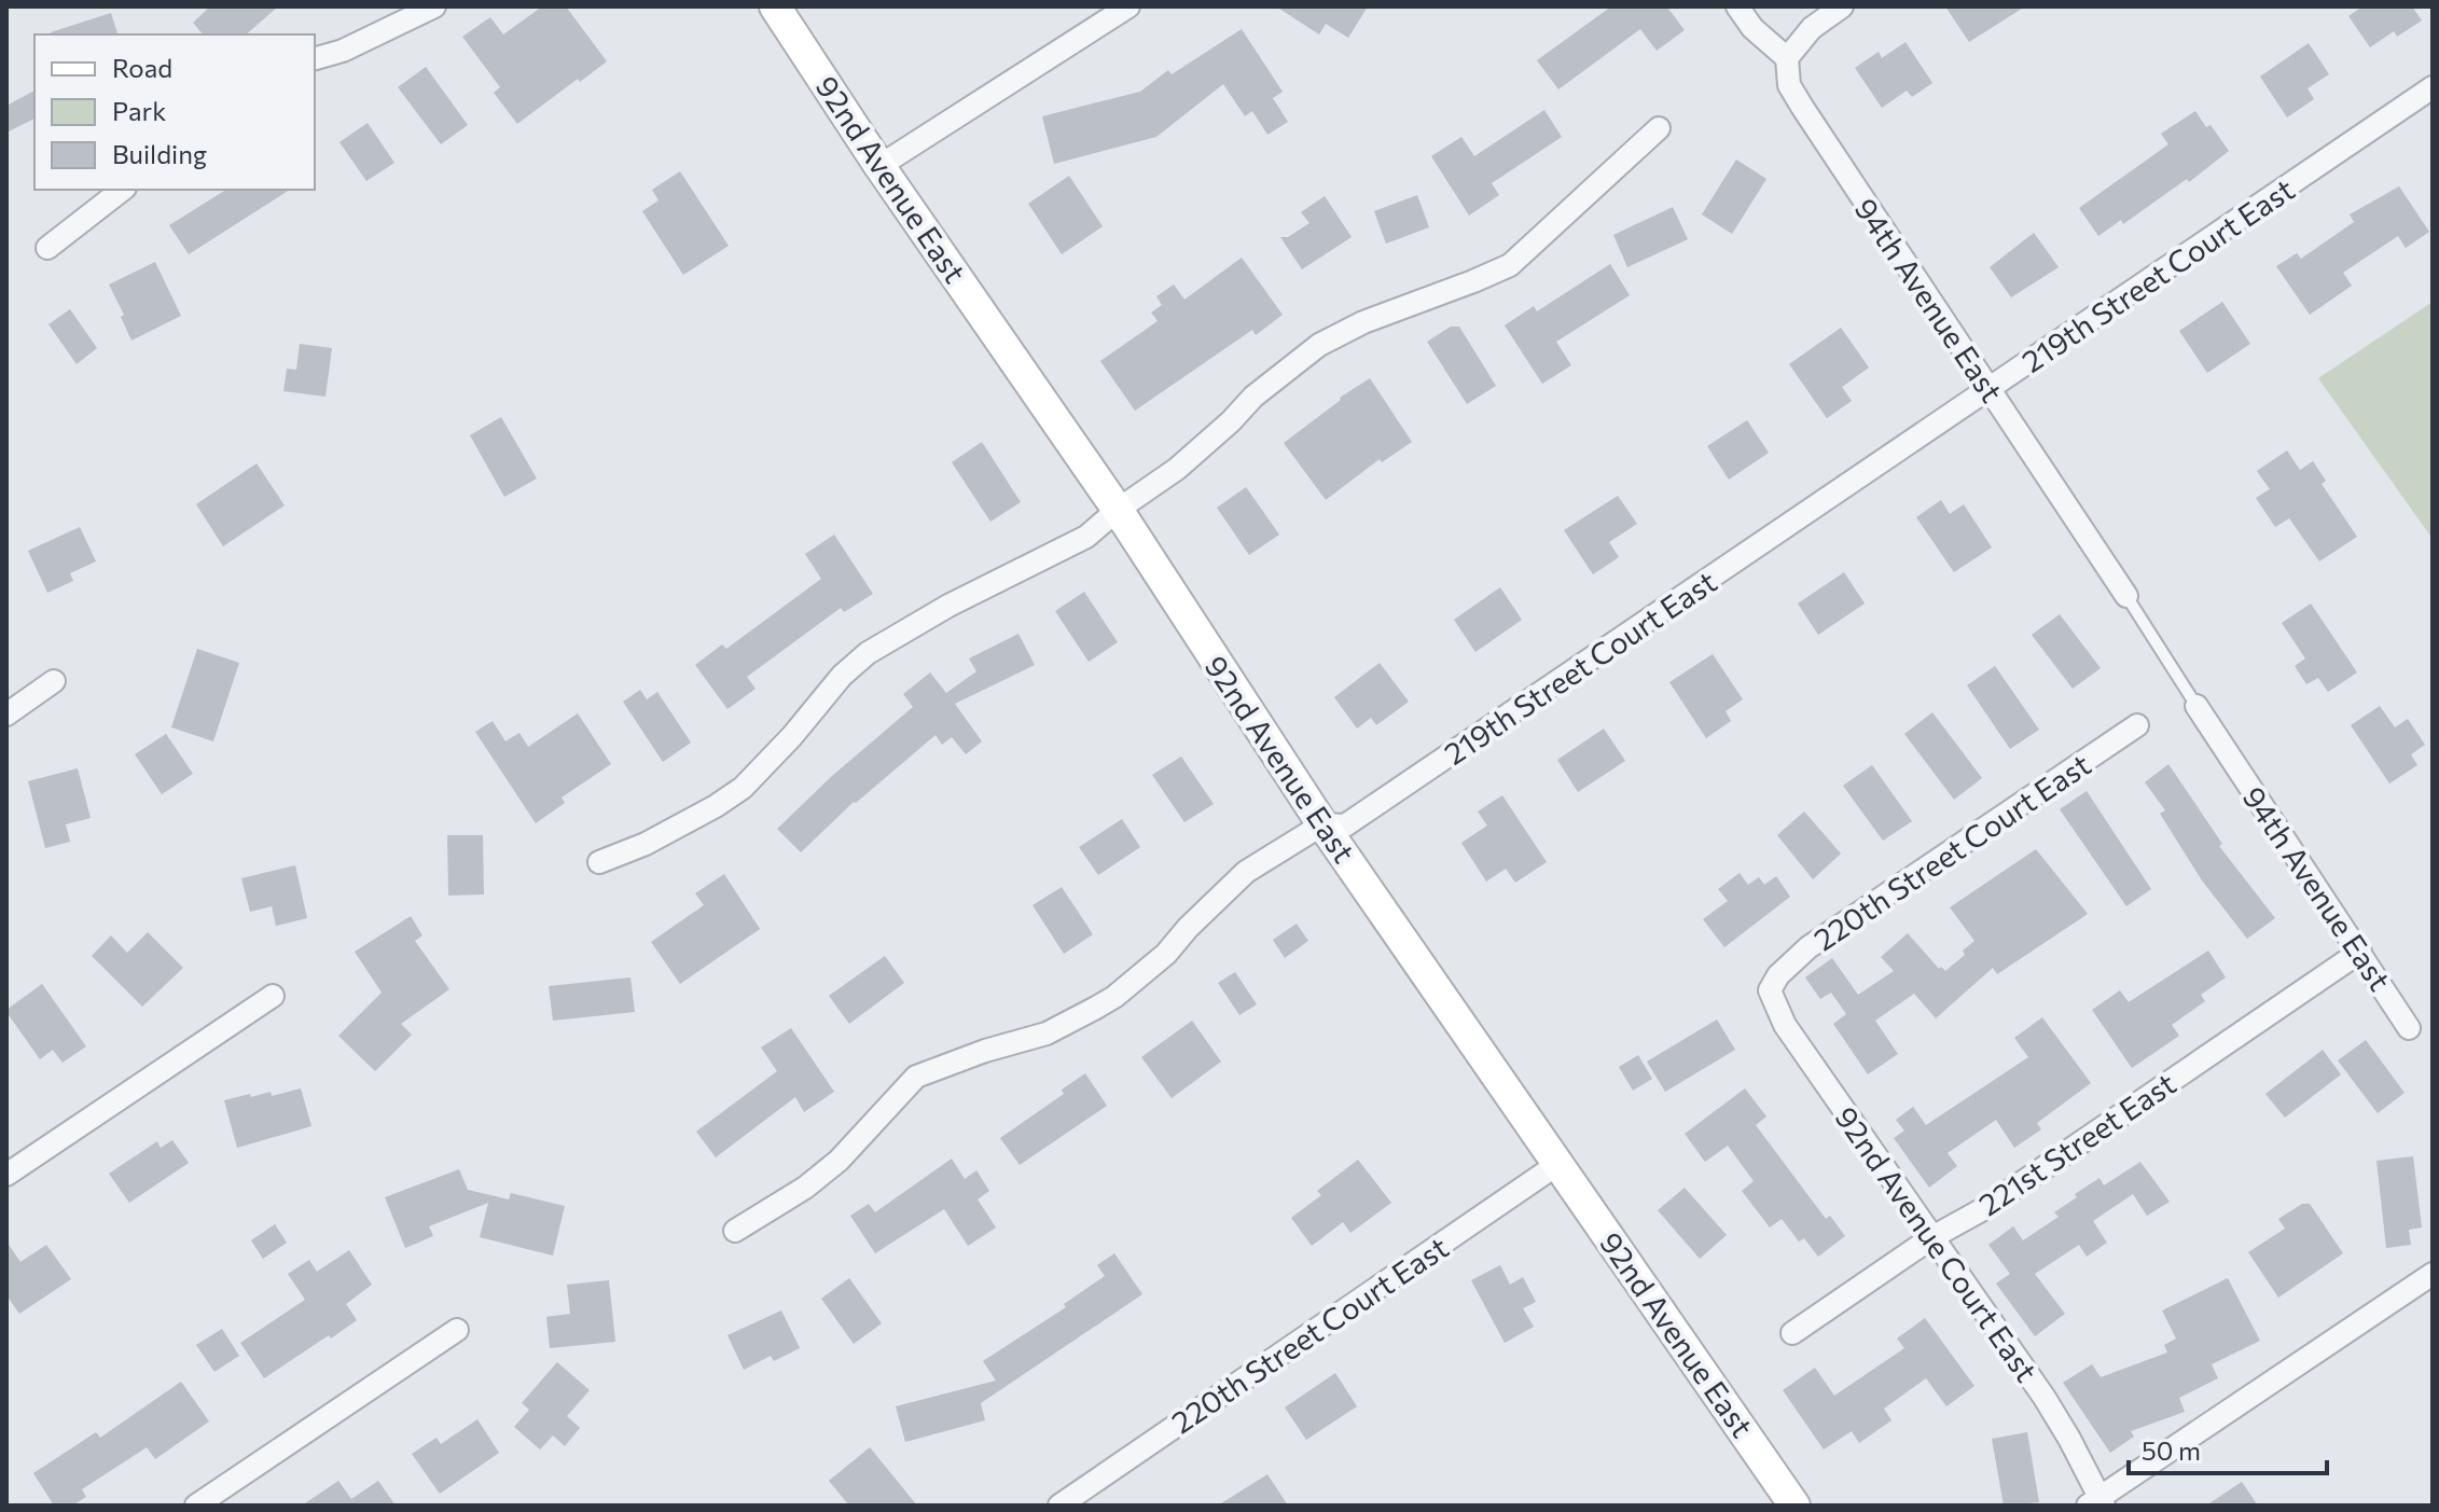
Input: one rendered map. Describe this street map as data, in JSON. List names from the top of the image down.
{
  "streets": {
    "street": [
      "92nd Avenue East",
      "219th Street Court East",
      "94th Avenue East",
      "220th Street Court East",
      "221st Street East",
      "92nd Avenue Court East"
    ]
  },
  "crossings": [
    ["92nd Avenue East", "219th Street Court East"],
    ["92nd Avenue East", "220th Street Court East"],
    ["219th Street Court East", "94th Avenue East"],
    ["94th Avenue East", "221st Street East"],
    ["220th Street Court East", "92nd Avenue Court East"],
    ["221st Street East", "92nd Avenue Court East"]
  ],
  "legend": ["Road", "Park", "Building"],
  "scale_bar": "50 m"
}
